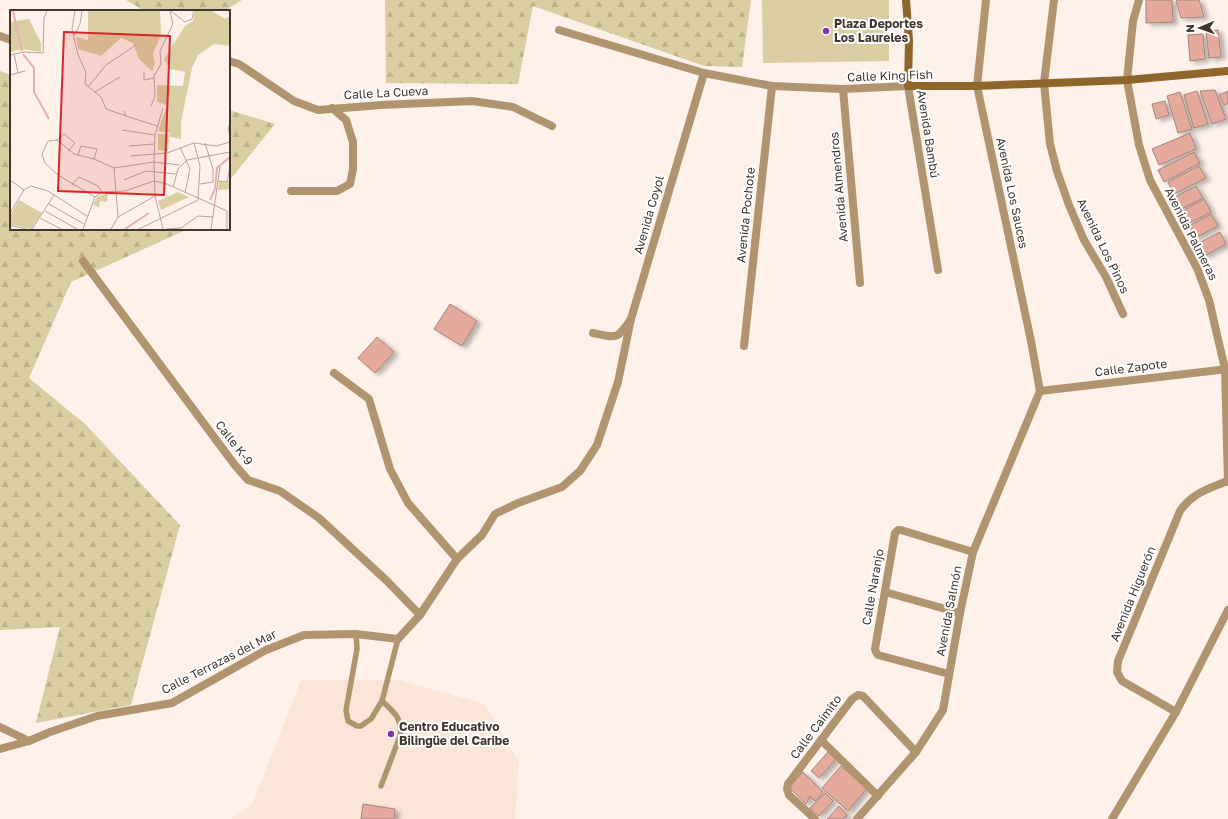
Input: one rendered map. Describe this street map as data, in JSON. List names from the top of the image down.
{
  "streets": {
    "street": [
      "Calle King Fish",
      "Calle La Cueva",
      "Avenida Bambú",
      "Avenida Almendros",
      "Avenida Los Sauces",
      "Avenida Coyol",
      "Avenida Pochote",
      "Avenida Palmeras",
      "Avenida Los Pinos",
      "Calle Zapote",
      "Calle K-9",
      "Calle Naranjo",
      "Avenida Higuerón",
      "Avenida Salmón",
      "Calle Terrazas del Mar",
      "Calle Caimito"
    ]
  },
  "crossings": [
    ["Calle King Fish", "Avenida Bambú"],
    ["Calle King Fish", "Avenida Almendros"],
    ["Calle King Fish", "Avenida Los Sauces"],
    ["Calle King Fish", "Avenida Coyol"],
    ["Calle King Fish", "Avenida Pochote"],
    ["Calle King Fish", "Avenida Palmeras"],
    ["Calle King Fish", "Avenida Los Pinos"],
    ["Avenida Los Sauces", "Calle Zapote"],
    ["Avenida Los Sauces", "Avenida Salmón"],
    ["Avenida Palmeras", "Calle Zapote"],
    ["Avenida Palmeras", "Avenida Higuerón"],
    ["Calle Zapote", "Avenida Salmón"],
    ["Calle Naranjo", "Avenida Salmón"],
    ["Avenida Salmón", "Calle Caimito"]
  ],
  "places": ["Plaza Deportes Los Laureles", "Centro Educativo Bilingüe del Caribe"],
  "north": "left"
}
